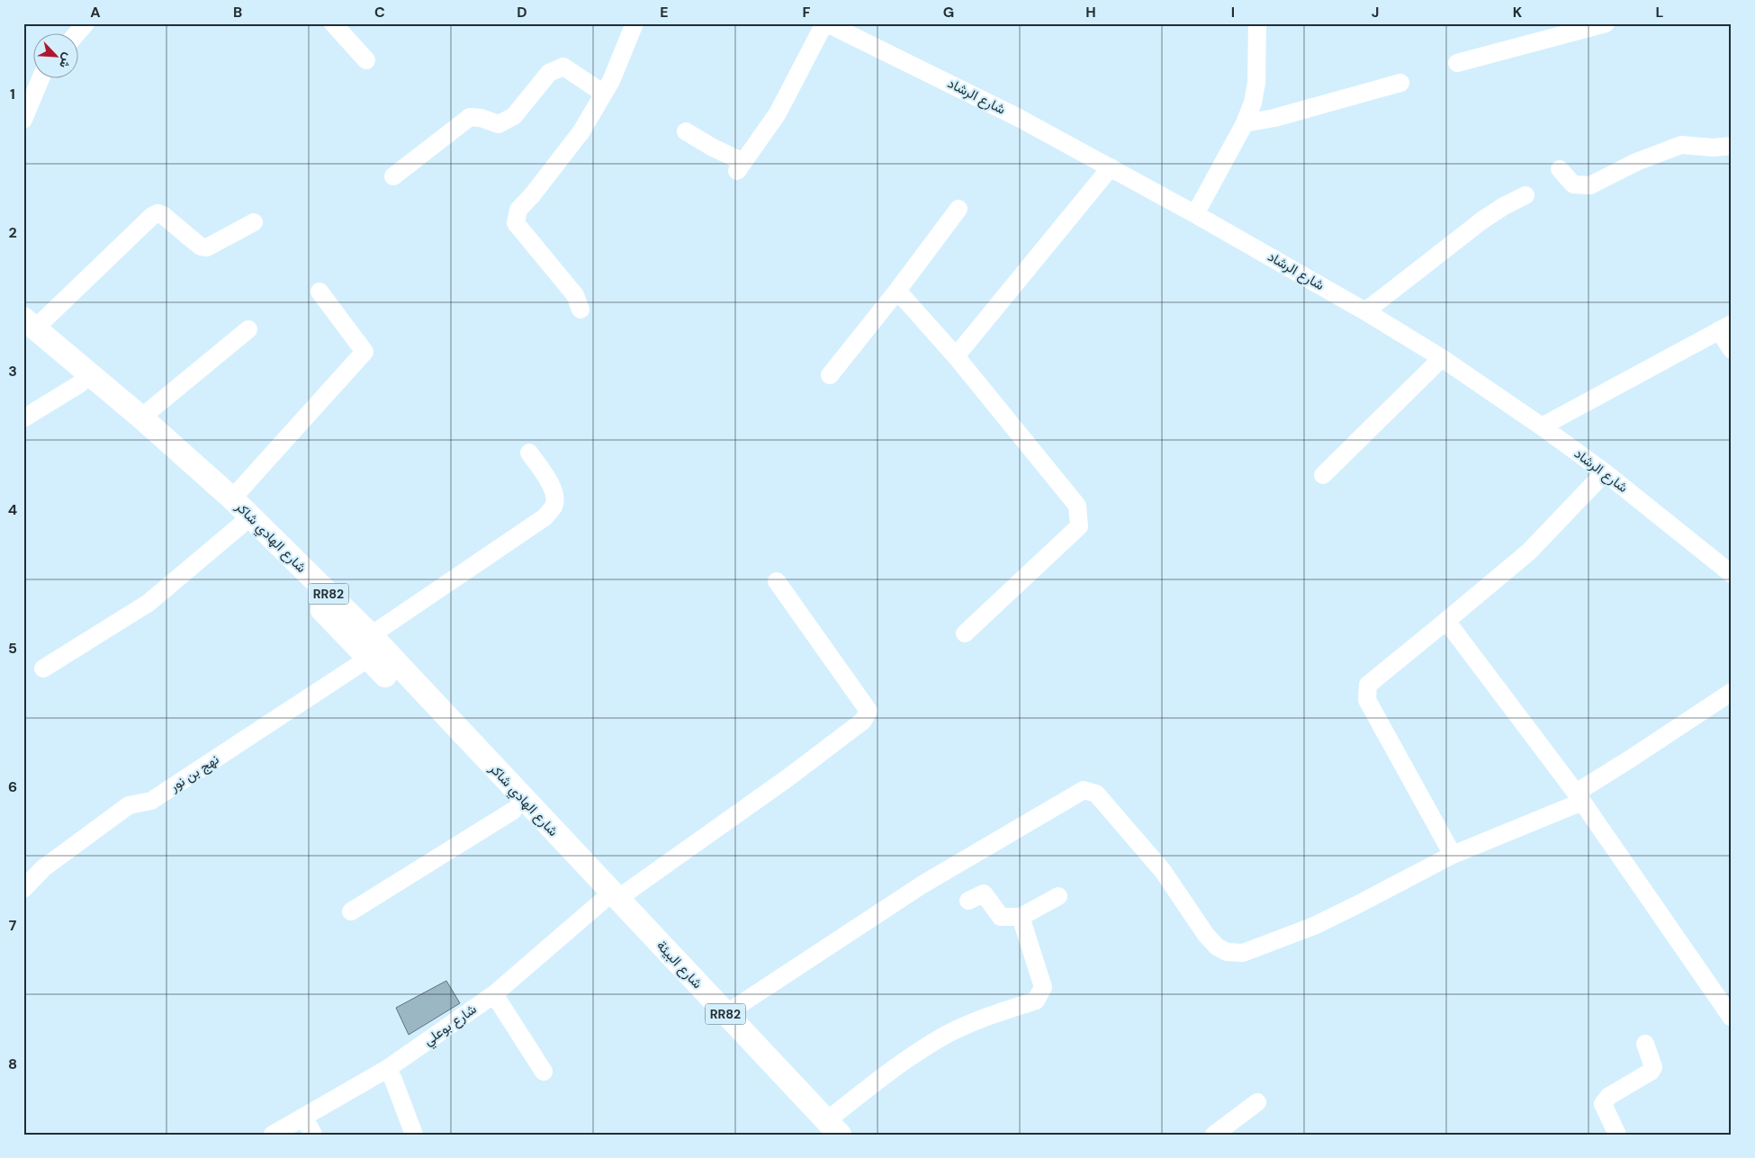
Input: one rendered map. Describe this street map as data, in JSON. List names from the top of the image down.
{
  "streets": {
    "main road": ["شارع الهادي شاكر", "RR82", "شارع البيئة"],
    "street": ["شارع الرشاد", "نهج بن نور", "شارع بوعلي"]
  },
  "crossings": [
    ["شارع الهادي شاكر", "نهج بن نور"],
    ["شارع الهادي شاكر", "شارع البيئة"],
    ["شارع الهادي شاكر", "شارع بوعلي"],
    ["شارع البيئة", "شارع بوعلي"]
  ],
  "north": "bottom right",
  "grid": {
    "columns": [
      "A",
      "B",
      "C",
      "D",
      "E",
      "F",
      "G",
      "H",
      "I",
      "J",
      "K",
      "L"
    ],
    "rows": [
      "1",
      "2",
      "3",
      "4",
      "5",
      "6",
      "7",
      "8"
    ]
  }
}
